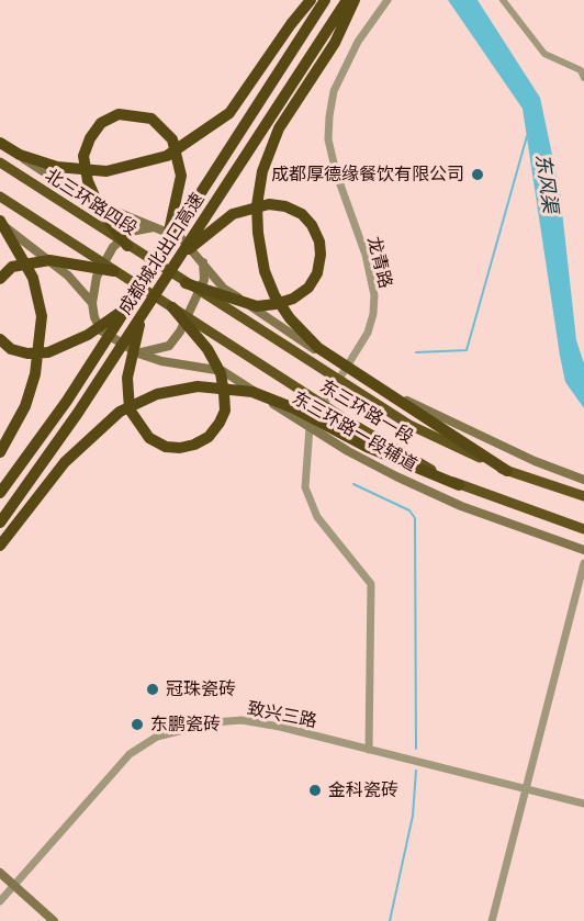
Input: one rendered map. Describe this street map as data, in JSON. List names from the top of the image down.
{
  "streets": {
    "highway": ["北三环路四段", "成都城北出口高速", "东三环路一段"],
    "main road": ["东三环路一段辅道"],
    "street": ["龙青路", "致兴三路"]
  },
  "crossings": [
    ["北三环路四段", "东三环路一段"],
    ["龙青路", "东三环路一段辅道"],
    ["龙青路", "致兴三路"]
  ],
  "water": ["东风渠"],
  "places": [
    "成都厚德缘餐饮有限公司",
    "冠珠瓷砖",
    "东鹏瓷砖",
    "金科瓷砖"
  ]
}
